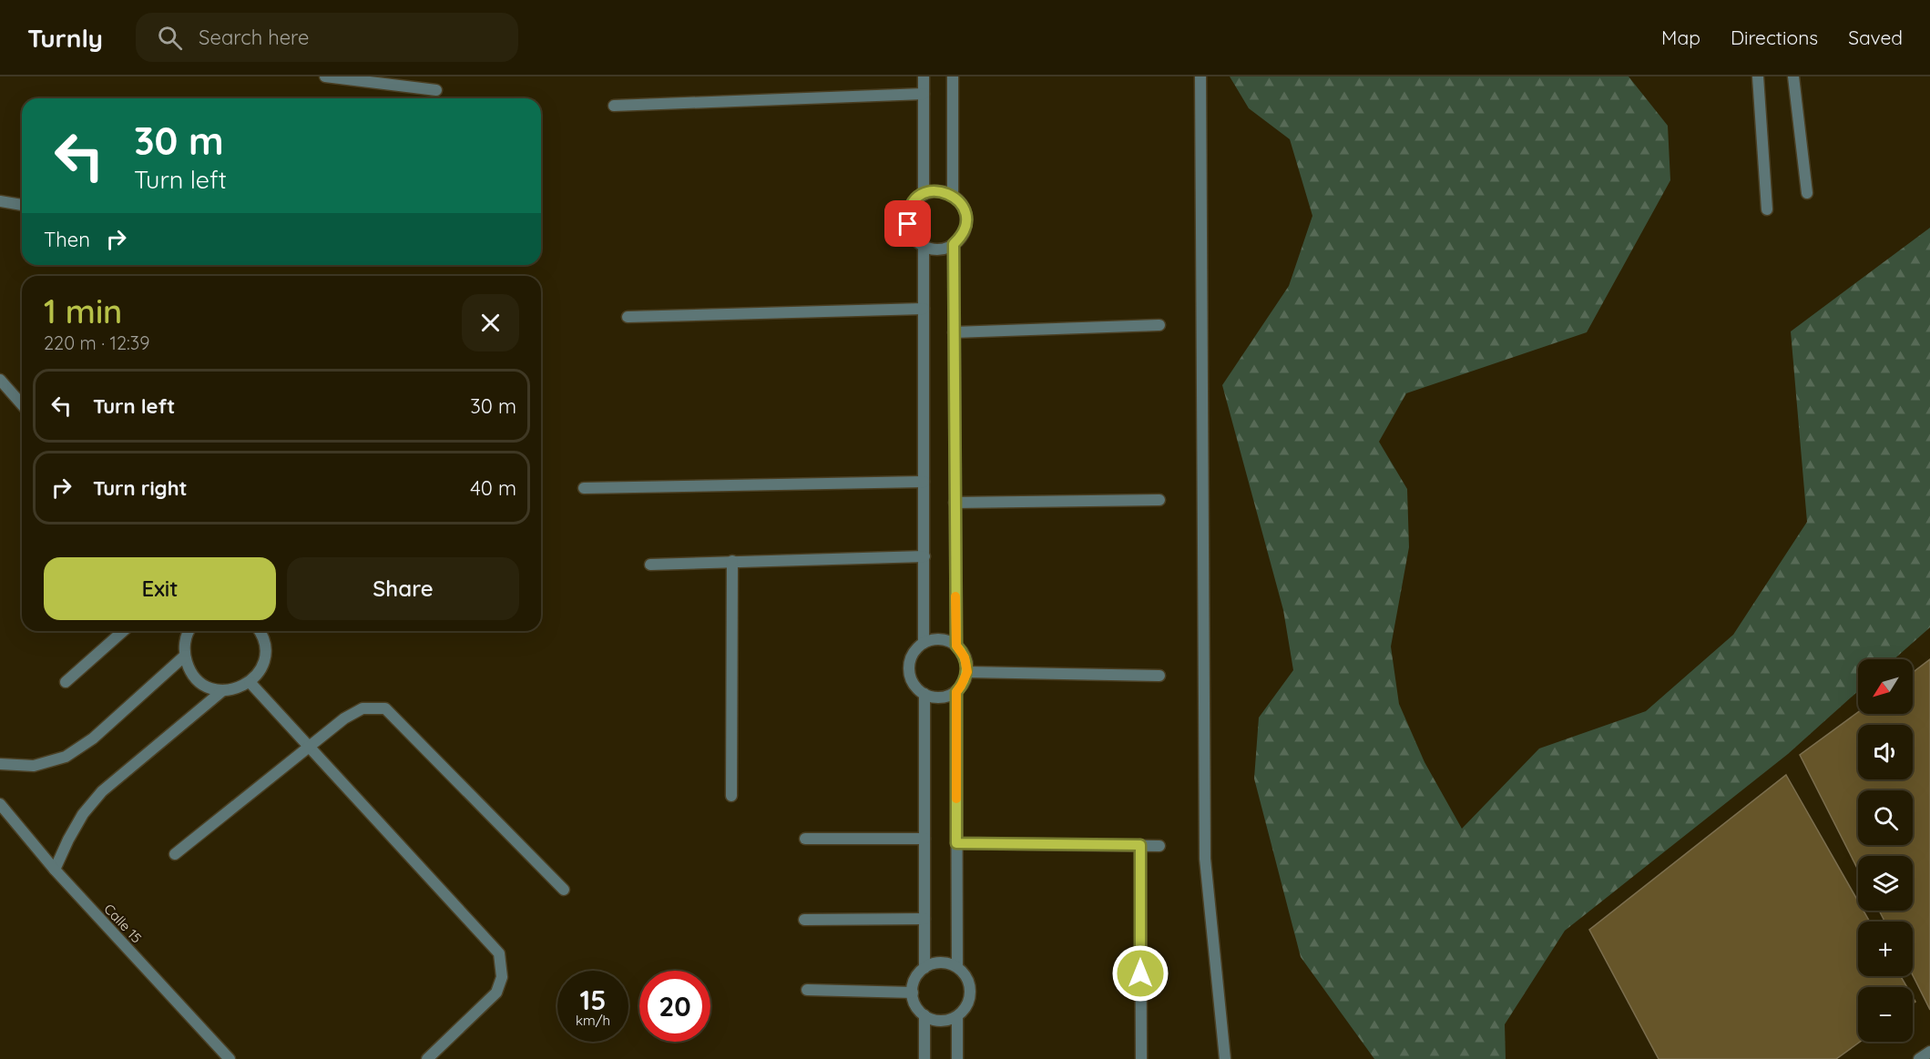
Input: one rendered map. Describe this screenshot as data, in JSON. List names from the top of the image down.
{
  "streets": {
    "street": ["Calle 15"]
  },
  "north": "bottom left",
  "page": {
    "header": "Turnly",
    "search": "Search here",
    "nav": ["Map", "Directions", "Saved"],
    "turn": ["30 m", "Turn left"],
    "then": "Then",
    "heading": ["1 min", "220 m · 12:39"],
    "list": [
      {
        "name": "Turn left",
        "value": "30 m"
      },
      {
        "name": "Turn right",
        "value": "40 m"
      }
    ],
    "buttons": ["Exit", "Share"],
    "map_buttons": ["+", "−"],
    "speed": "15 km/h",
    "limit": "20"
  }
}
